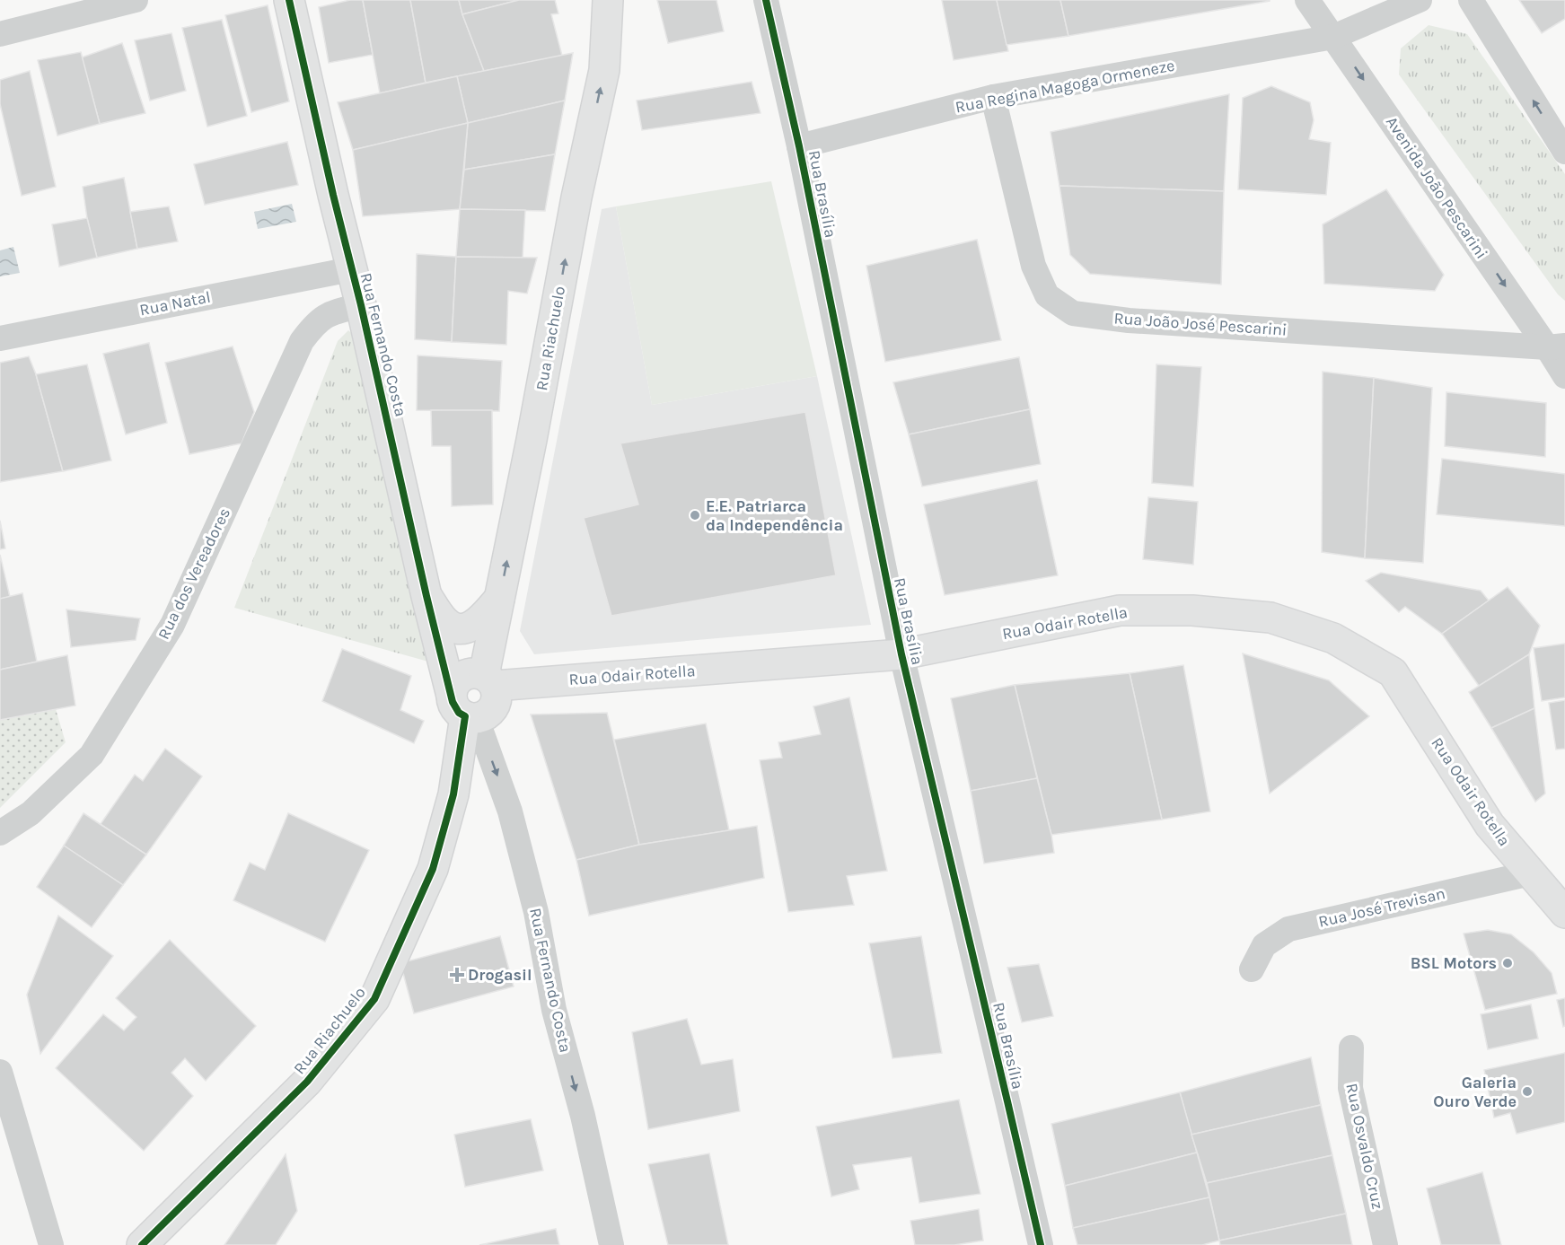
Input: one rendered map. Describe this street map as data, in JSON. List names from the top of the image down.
{
  "streets": {
    "main road": ["Rua Riachuelo", "Rua Fernando Costa", "Rua Odair Rotella"],
    "street": [
      "Rua Regina Magoga Ormeneze",
      "Avenida João Pescarini",
      "Rua Brasília",
      "Rua Natal",
      "Rua João José Pescarini",
      "Rua dos Vereadores",
      "Rua José Trevisan",
      "Rua Osvaldo Cruz"
    ]
  },
  "crossings": [
    ["Rua Regina Magoga Ormeneze", "Avenida João Pescarini"],
    ["Rua Regina Magoga Ormeneze", "Rua Brasília"],
    ["Rua Regina Magoga Ormeneze", "Rua João José Pescarini"],
    ["Avenida João Pescarini", "Rua João José Pescarini"],
    ["Rua Brasília", "Rua Odair Rotella"],
    ["Rua Natal", "Rua Fernando Costa"],
    ["Rua Riachuelo", "Rua Fernando Costa"],
    ["Rua Riachuelo", "Rua Odair Rotella"],
    ["Rua Fernando Costa", "Rua dos Vereadores"],
    ["Rua Fernando Costa", "Rua Odair Rotella"],
    ["Rua Odair Rotella", "Rua José Trevisan"]
  ],
  "one_way": ["Rua Riachuelo", "Rua Fernando Costa"],
  "places": {
    "other": ["E.E. Patriarca da Independência", "BSL Motors", "Galeria Ouro Verde"],
    "health": ["Drogasil"]
  }
}
